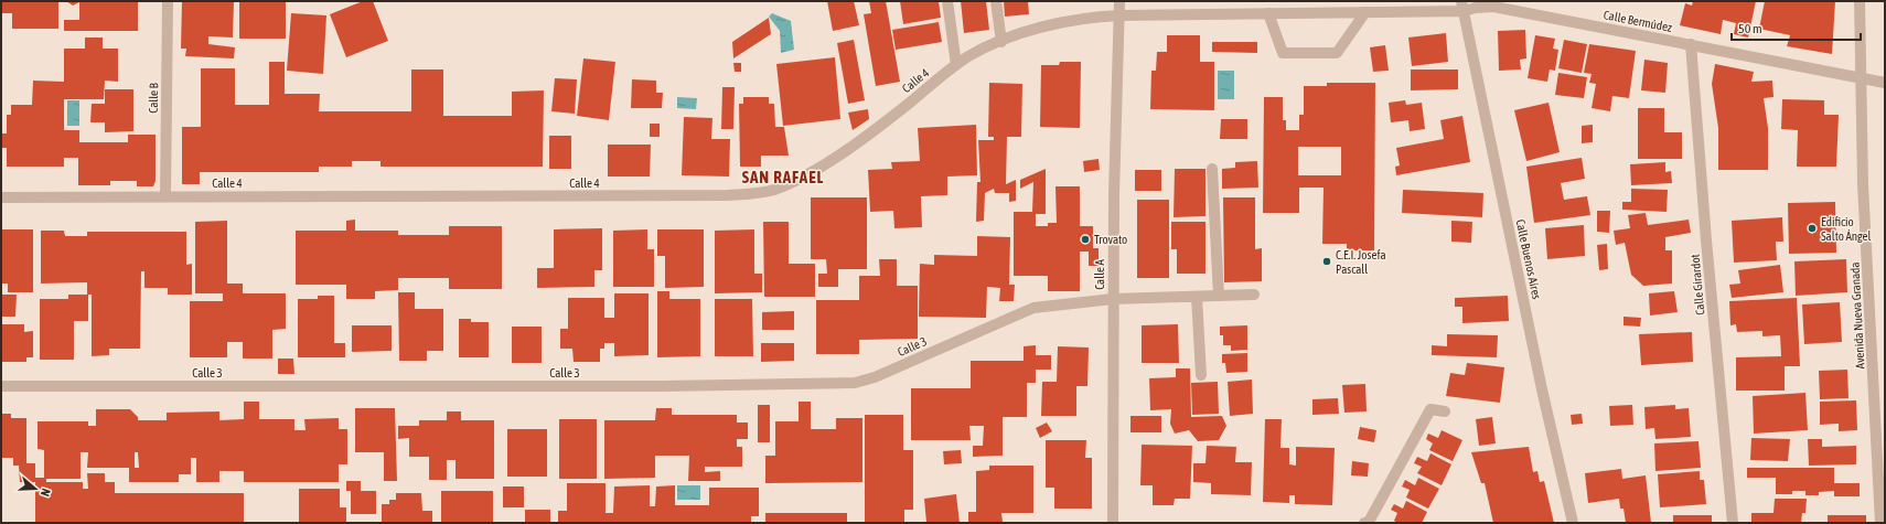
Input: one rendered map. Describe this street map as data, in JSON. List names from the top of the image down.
{
  "streets": {
    "street": [
      "Calle Bermúdez",
      "Calle 4",
      "Calle B",
      "Calle Buenos Aires",
      "Calle A",
      "Calle Girardot",
      "Avenida Nueva Granada",
      "Calle 3"
    ]
  },
  "crossings": [
    ["Calle Bermúdez", "Calle 4"],
    ["Calle Bermúdez", "Calle Buenos Aires"],
    ["Calle Bermúdez", "Calle A"],
    ["Calle Bermúdez", "Calle Girardot"],
    ["Calle Bermúdez", "Avenida Nueva Granada"],
    ["Calle 4", "Calle B"],
    ["Calle 4", "Calle A"],
    ["Calle A", "Calle 3"]
  ],
  "districts": ["SAN RAFAEL"],
  "places": ["Edificio Salto Ángel", "Trovato", "C.E.I. Josefa Pascall"],
  "scale_bar": "50 m",
  "north": "right"
}
